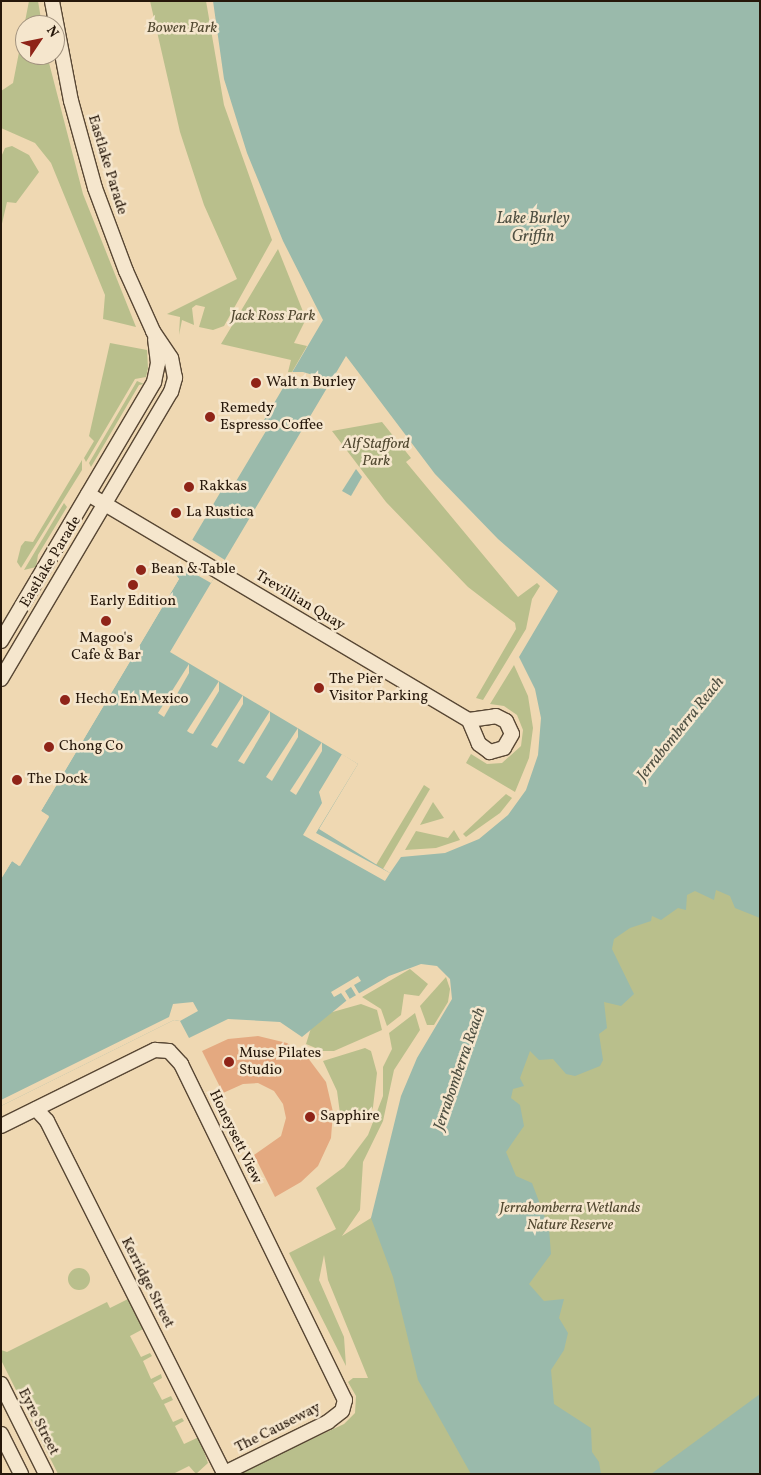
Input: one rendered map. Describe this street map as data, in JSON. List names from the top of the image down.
{
  "streets": {
    "street": [
      "Eastlake Parade",
      "Trevillian Quay",
      "Honeysett View",
      "Kerridge Street",
      "Eyre Street",
      "The Causeway"
    ]
  },
  "crossings": [
    ["Eastlake Parade", "Trevillian Quay"],
    ["Honeysett View", "Kerridge Street"],
    ["Honeysett View", "The Causeway"],
    ["Kerridge Street", "The Causeway"]
  ],
  "water": ["Lake Burley Griffin", "Jerrabomberra Reach"],
  "parks": [
    "Bowen Park",
    "Jack Ross Park",
    "Alf Stafford Park",
    "Jerrabomberra Wetlands Nature Reserve"
  ],
  "places": [
    "Walt n Burley",
    "Remedy Espresso Coffee",
    "Rakkas",
    "La Rustica",
    "Bean & Table",
    "Early Edition",
    "Magoo's Cafe & Bar",
    "The Pier Visitor Parking",
    "Hecho En Mexico",
    "Chong Co",
    "The Dock",
    "Muse Pilates Studio",
    "Sapphire"
  ],
  "north": "top right"
}
